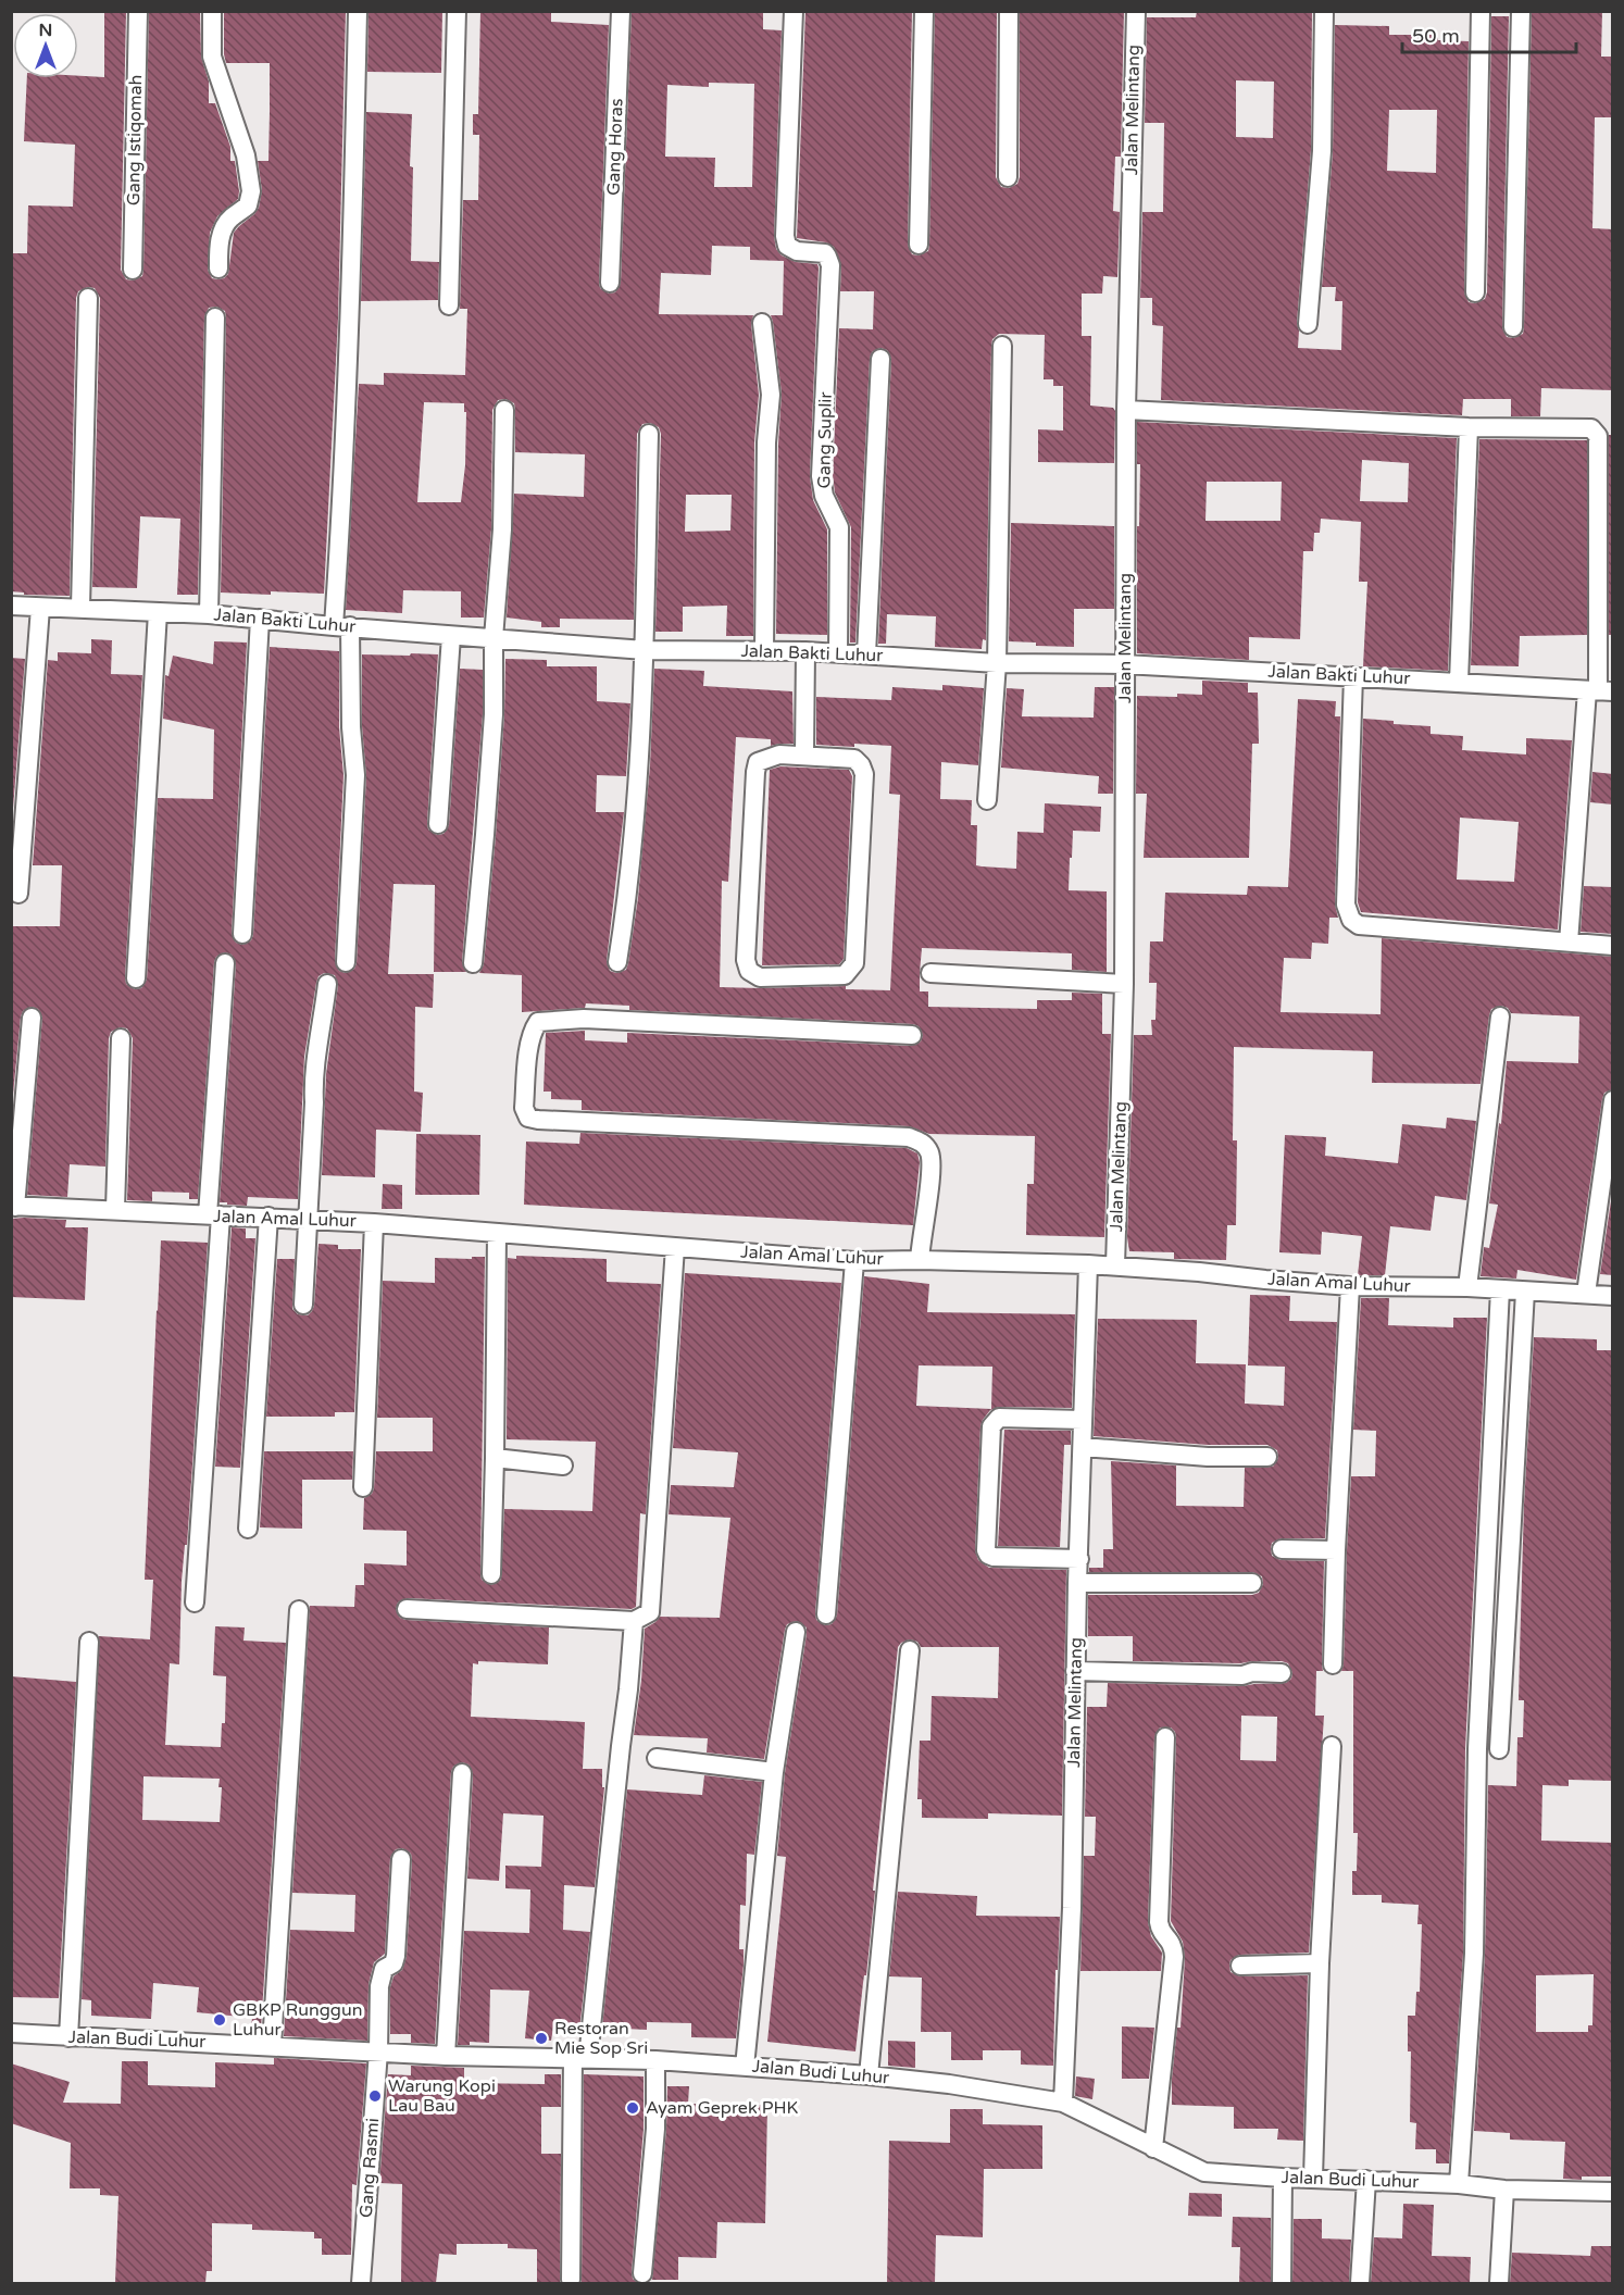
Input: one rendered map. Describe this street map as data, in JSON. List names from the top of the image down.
{
  "streets": {
    "street": [
      "Jalan Melintang",
      "Gang Istiqomah",
      "Gang Horas",
      "Gang Suplir",
      "Jalan Bakti Luhur",
      "Jalan Amal Luhur",
      "Jalan Budi Luhur",
      "Gang Rasmi"
    ]
  },
  "crossings": [
    ["Jalan Melintang", "Jalan Bakti Luhur"],
    ["Jalan Melintang", "Jalan Amal Luhur"],
    ["Jalan Melintang", "Jalan Budi Luhur"],
    ["Gang Suplir", "Jalan Bakti Luhur"],
    ["Jalan Budi Luhur", "Gang Rasmi"]
  ],
  "places": [
    "GBKP Runggun Luhur",
    "Restoran Mie Sop Sri",
    "Warung Kopi Lau Bau",
    "Ayam Geprek PHK"
  ],
  "scale_bar": "50 m",
  "north": "top"
}
